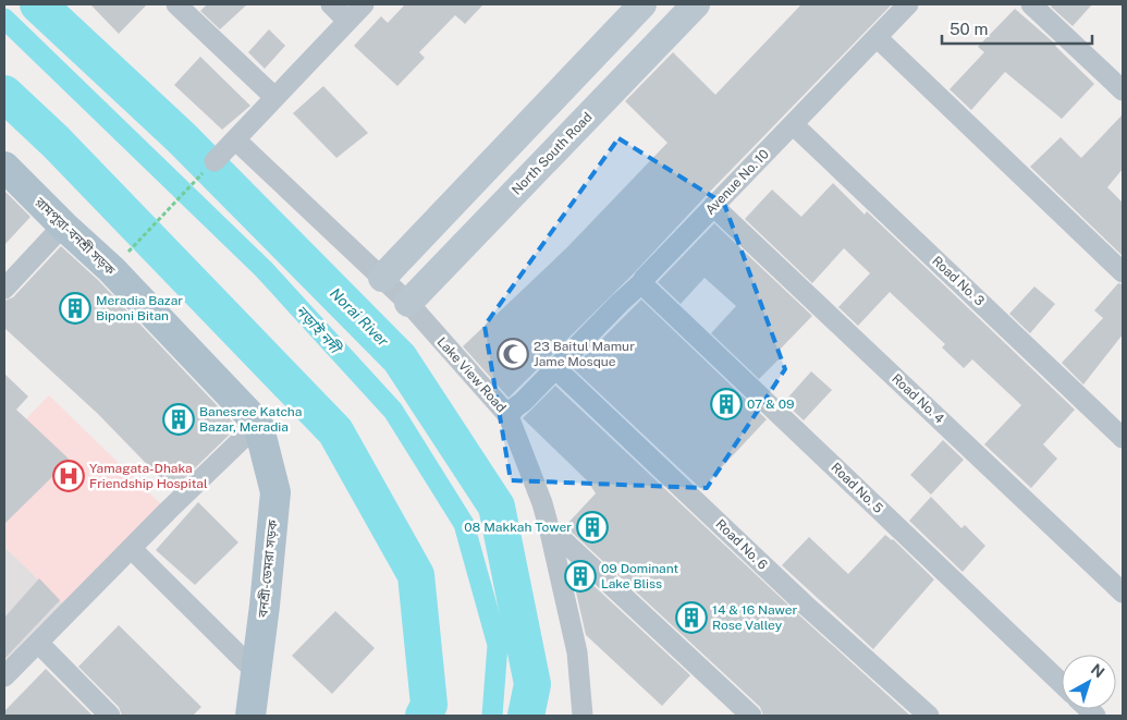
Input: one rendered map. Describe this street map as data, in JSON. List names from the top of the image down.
{
  "streets": {
    "main road": ["রামপুরা-বনশ্রী সড়ক", "বনশ্রী-ডেমরা সড়ক"],
    "street": [
      "North South Road",
      "Avenue No. 10",
      "Road No. 3",
      "Lake View Road",
      "Road No. 4",
      "Road No. 5",
      "Road No. 6"
    ]
  },
  "crossings": [
    ["North South Road", "Lake View Road"],
    ["Avenue No. 10", "Road No. 3"],
    ["Avenue No. 10", "Lake View Road"],
    ["Avenue No. 10", "Road No. 4"],
    ["Avenue No. 10", "Road No. 5"],
    ["Avenue No. 10", "Road No. 6"],
    ["রামপুরা-বনশ্রী সড়ক", "বনশ্রী-ডেমরা সড়ক"]
  ],
  "water": ["Norai River", "নড়াই নদী"],
  "places": {
    "building": [
      "Meradia Bazar Biponi Bitan",
      "07 & 09",
      "Banesree Katcha Bazar, Meradia",
      "08 Makkah Tower",
      "09 Dominant Lake Bliss",
      "14 & 16 Nawer Rose Valley"
    ],
    "mosque": ["23 Baitul Mamur Jame Mosque"],
    "hospital": ["Yamagata-Dhaka Friendship Hospital"]
  },
  "scale_bar": "50 m",
  "north": "top right"
}
